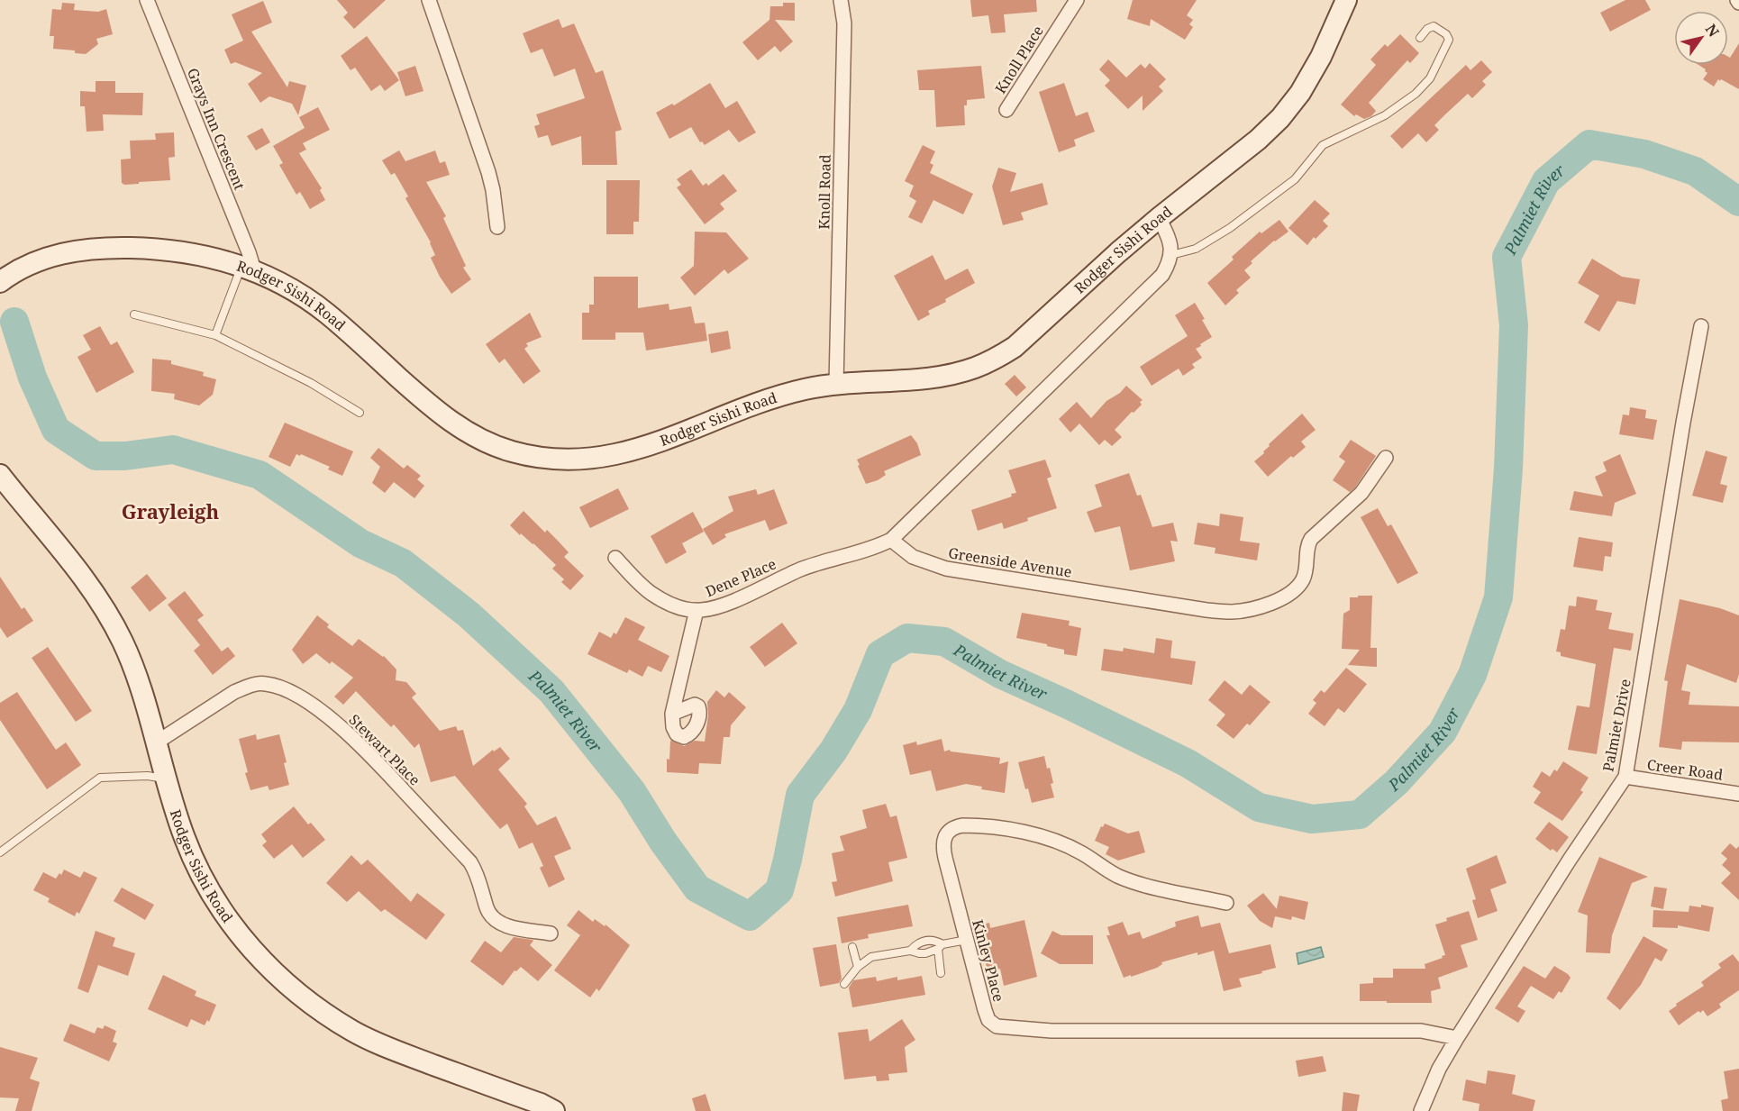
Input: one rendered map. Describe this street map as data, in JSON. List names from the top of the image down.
{
  "streets": {
    "main road": ["Rodger Sishi Road"],
    "street": [
      "Knoll Place",
      "Grays Inn Crescent",
      "Knoll Road",
      "Greenside Avenue",
      "Dene Place",
      "Palmiet Drive",
      "Stewart Place",
      "Creer Road",
      "Kinley Place"
    ]
  },
  "crossings": [
    ["Grays Inn Crescent", "Rodger Sishi Road"],
    ["Knoll Road", "Rodger Sishi Road"],
    ["Rodger Sishi Road", "Stewart Place"],
    ["Greenside Avenue", "Dene Place"],
    ["Palmiet Drive", "Creer Road"],
    ["Palmiet Drive", "Kinley Place"]
  ],
  "districts": ["Grayleigh"],
  "water": ["Palmiet River"],
  "north": "top right"
}
